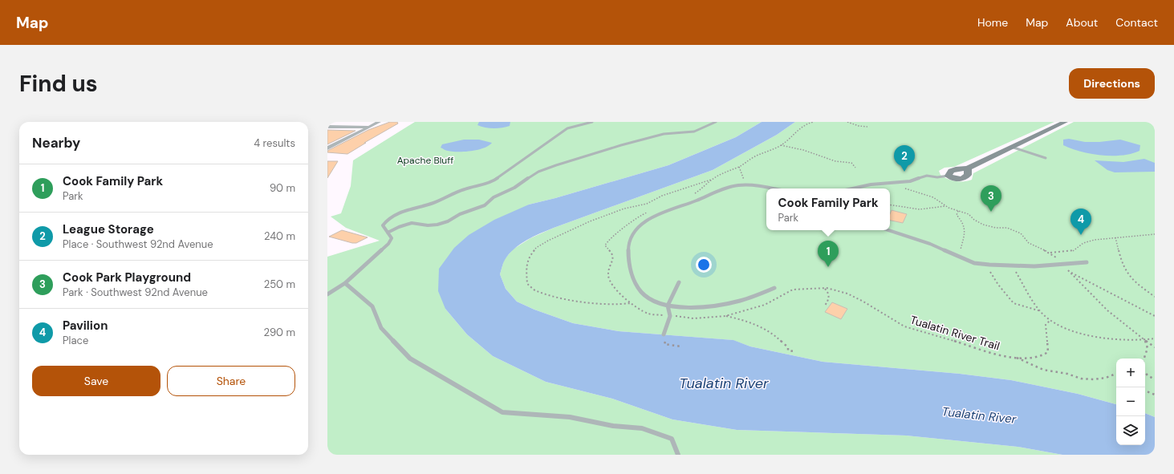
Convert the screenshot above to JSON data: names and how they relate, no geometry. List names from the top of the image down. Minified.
{"streets":{"path":["Tualatin River Trail"]},"water":["Tualatin River"],"parks":["Apache Bluff"],"page":{"header":"Map","nav":["Home","Map","About","Contact"],"buttons":["Directions",["Save","Share"]],"title":"Find us","heading":["Nearby","4 results"],"pins":["2","3","4","1"],"list":[{"mark":"1","name":"Cook Family Park","note":"Park","value":"90 m"},{"mark":"2","name":"League Storage","note":"Place · Southwest 92nd Avenue","value":"240 m"},{"mark":"3","name":"Cook Park Playground","note":"Park · Southwest 92nd Avenue","value":"250 m"},{"mark":"4","name":"Pavilion","note":"Place","value":"290 m"}],"popup":["Cook Family Park","Park"],"map_buttons":["+","−"]}}
